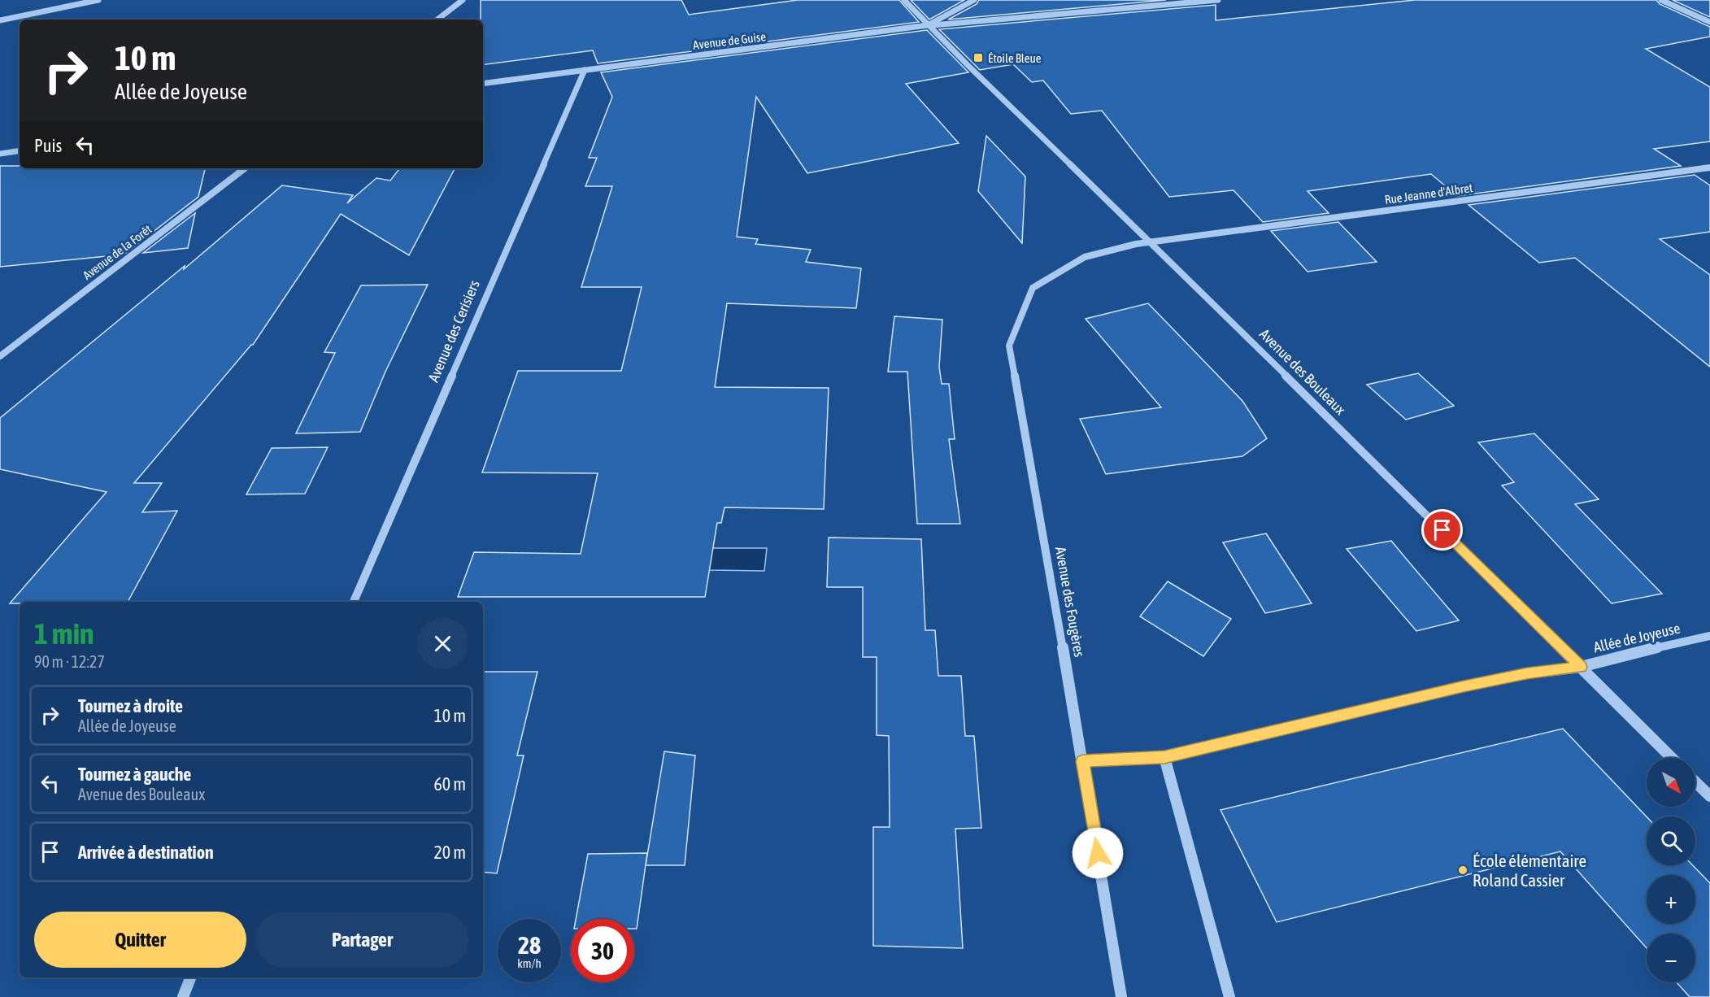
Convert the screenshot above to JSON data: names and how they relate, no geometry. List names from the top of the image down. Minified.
{"streets":{"street":["Avenue de Guise","Rue Jeanne d'Albret","Avenue de la Forêt","Avenue des Cerisiers","Avenue des Bouleaux","Avenue des Fougères","Allée de Joyeuse"]},"crossings":[["Avenue de Guise","Avenue des Cerisiers"],["Avenue de Guise","Avenue des Bouleaux"],["Rue Jeanne d'Albret","Avenue des Bouleaux"],["Rue Jeanne d'Albret","Avenue des Fougères"],["Avenue des Bouleaux","Allée de Joyeuse"],["Avenue des Fougères","Allée de Joyeuse"]],"places":{"transit":["Étoile Bleue"],"other":["École élémentaire Roland Cassier"]},"north":"bottom right","page":{"turn":["10 m","Allée de Joyeuse"],"then":"Puis","heading":["1 min","90 m · 12:27"],"list":[{"name":"Tournez à droite","note":"Allée de Joyeuse","value":"10 m"},{"name":"Tournez à gauche","note":"Avenue des Bouleaux","value":"60 m"},{"name":"Arrivée à destination","value":"20 m"}],"map_buttons":["+","−"],"buttons":["Quitter","Partager"],"speed":"28 km/h","limit":"30"}}
